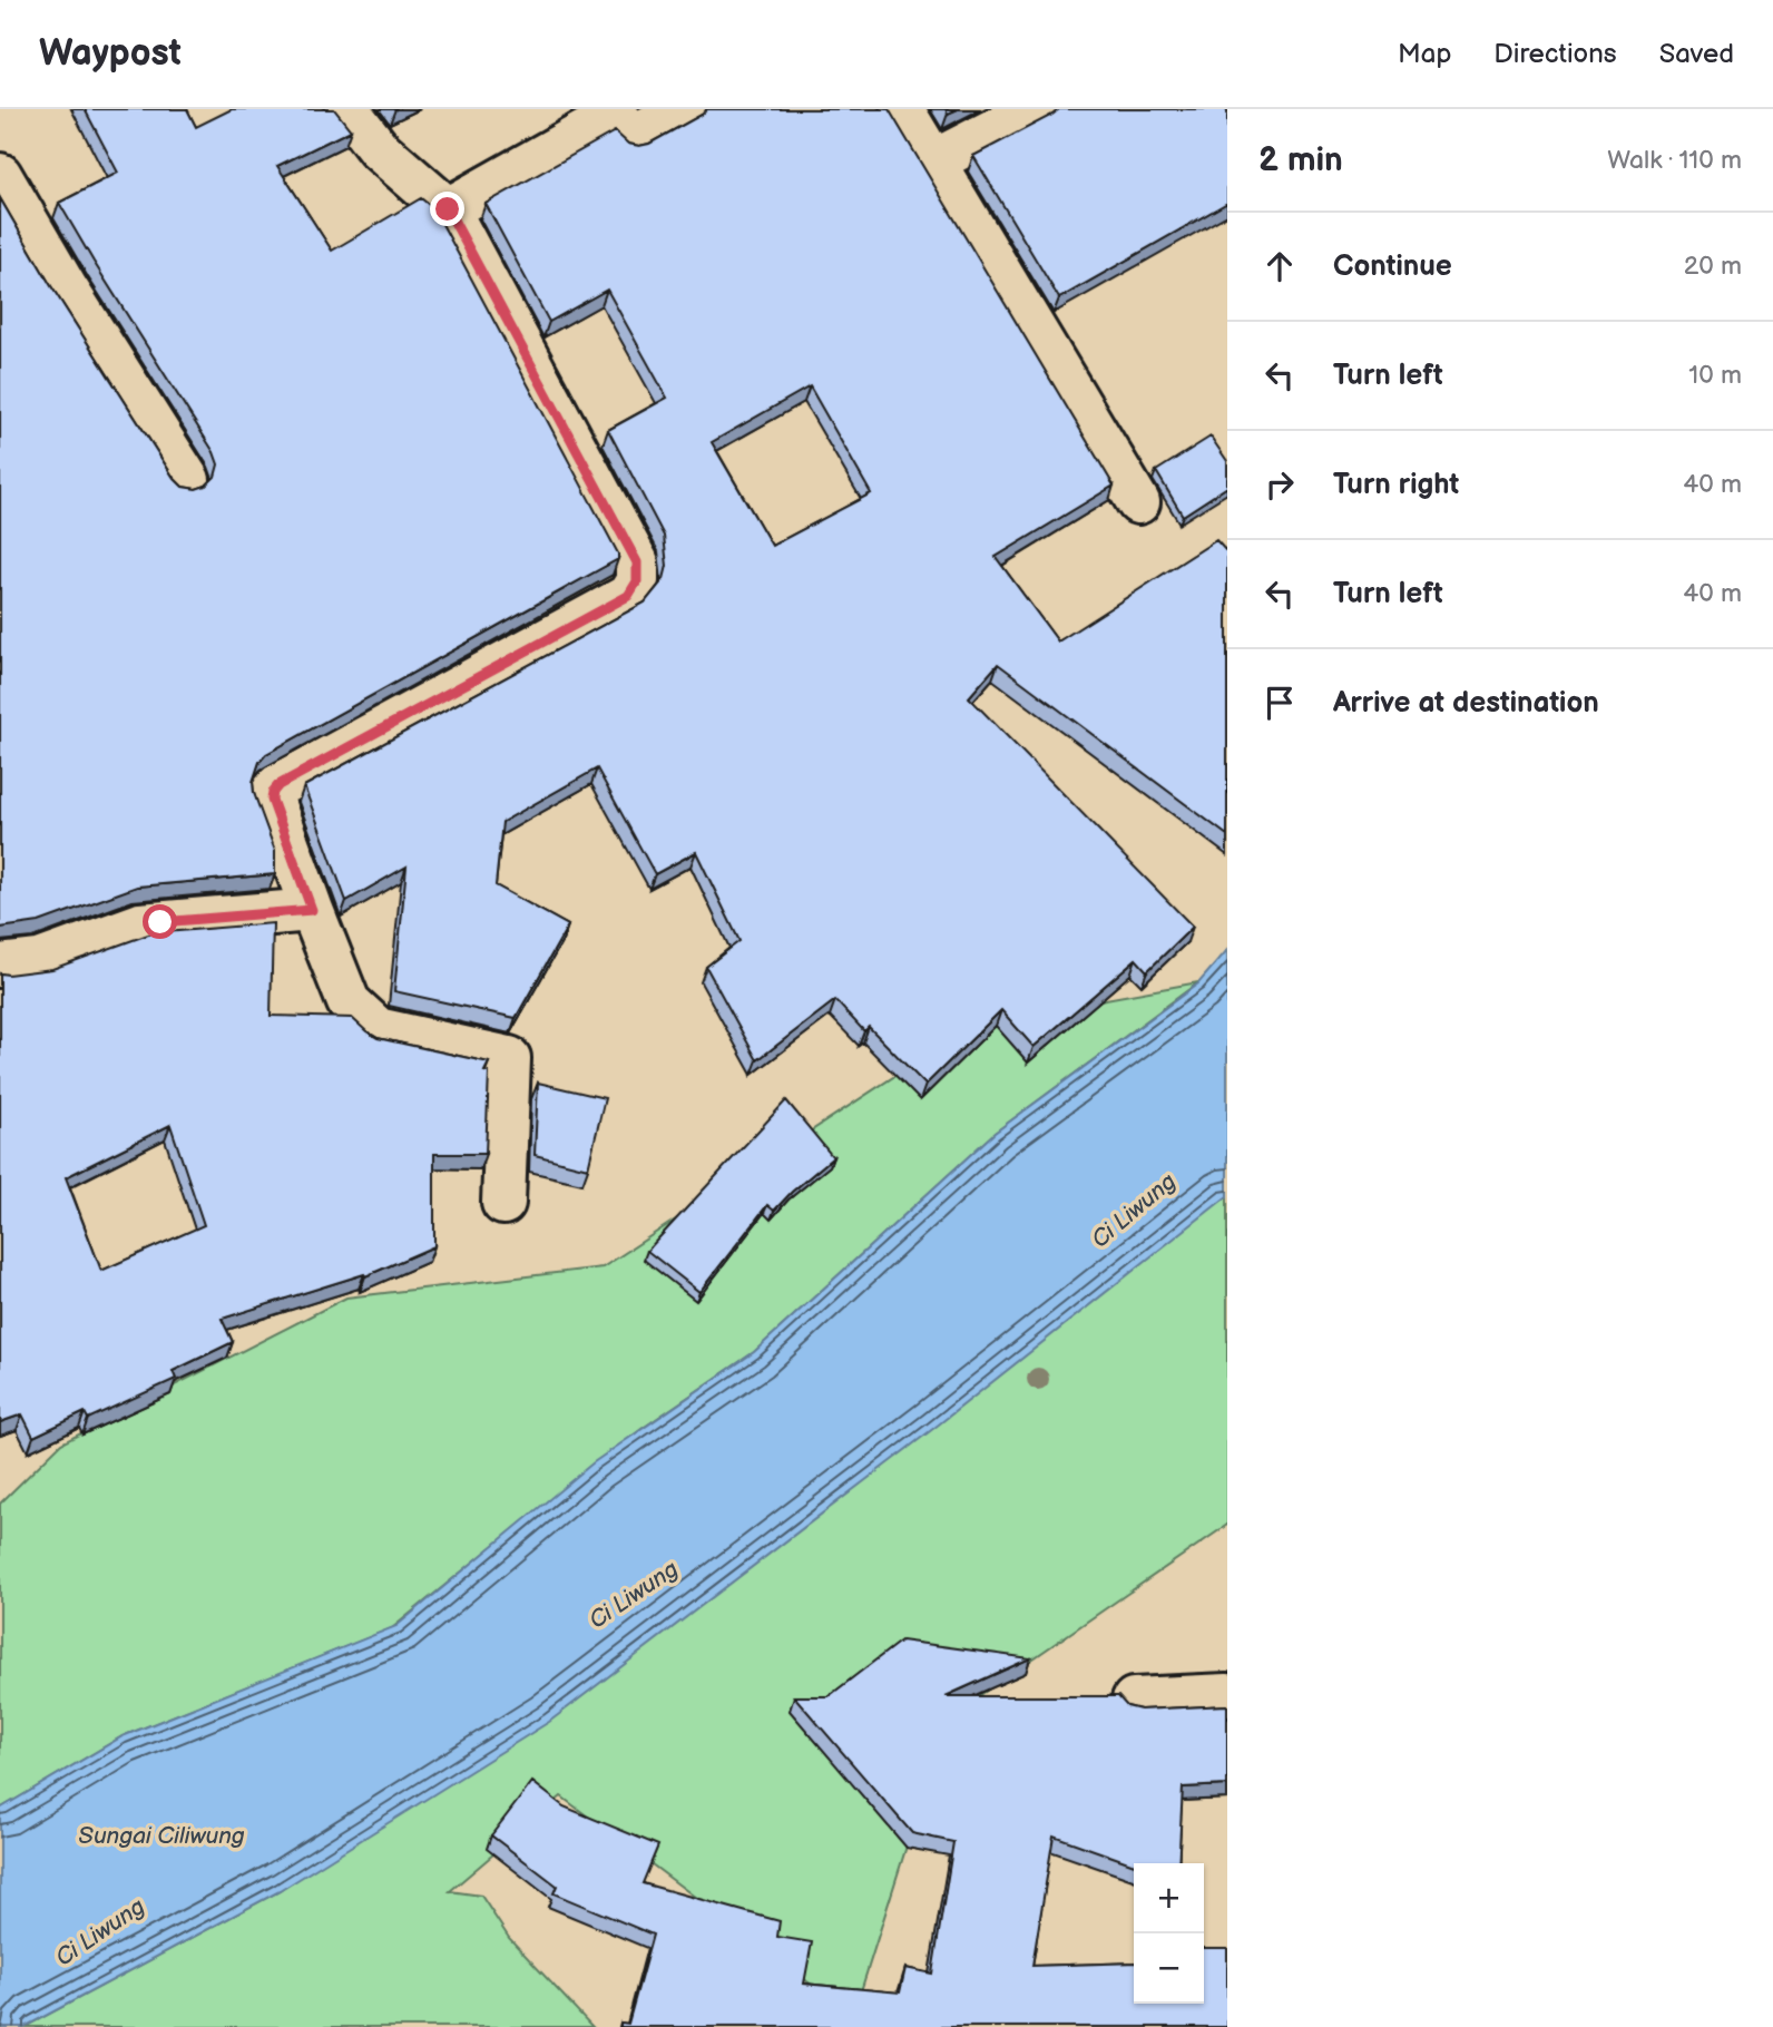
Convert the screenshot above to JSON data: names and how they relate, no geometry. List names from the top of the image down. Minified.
{"water":["Ci Liwung","Sungai Ciliwung"],"page":{"header":"Waypost","nav":["Map","Directions","Saved"],"heading":["2 min","Walk · 110 m"],"list":[["Continue","20 m"],["Turn left","10 m"],["Turn right","40 m"],["Turn left","40 m"],"Arrive at destination"],"map_buttons":["+","−"]}}
